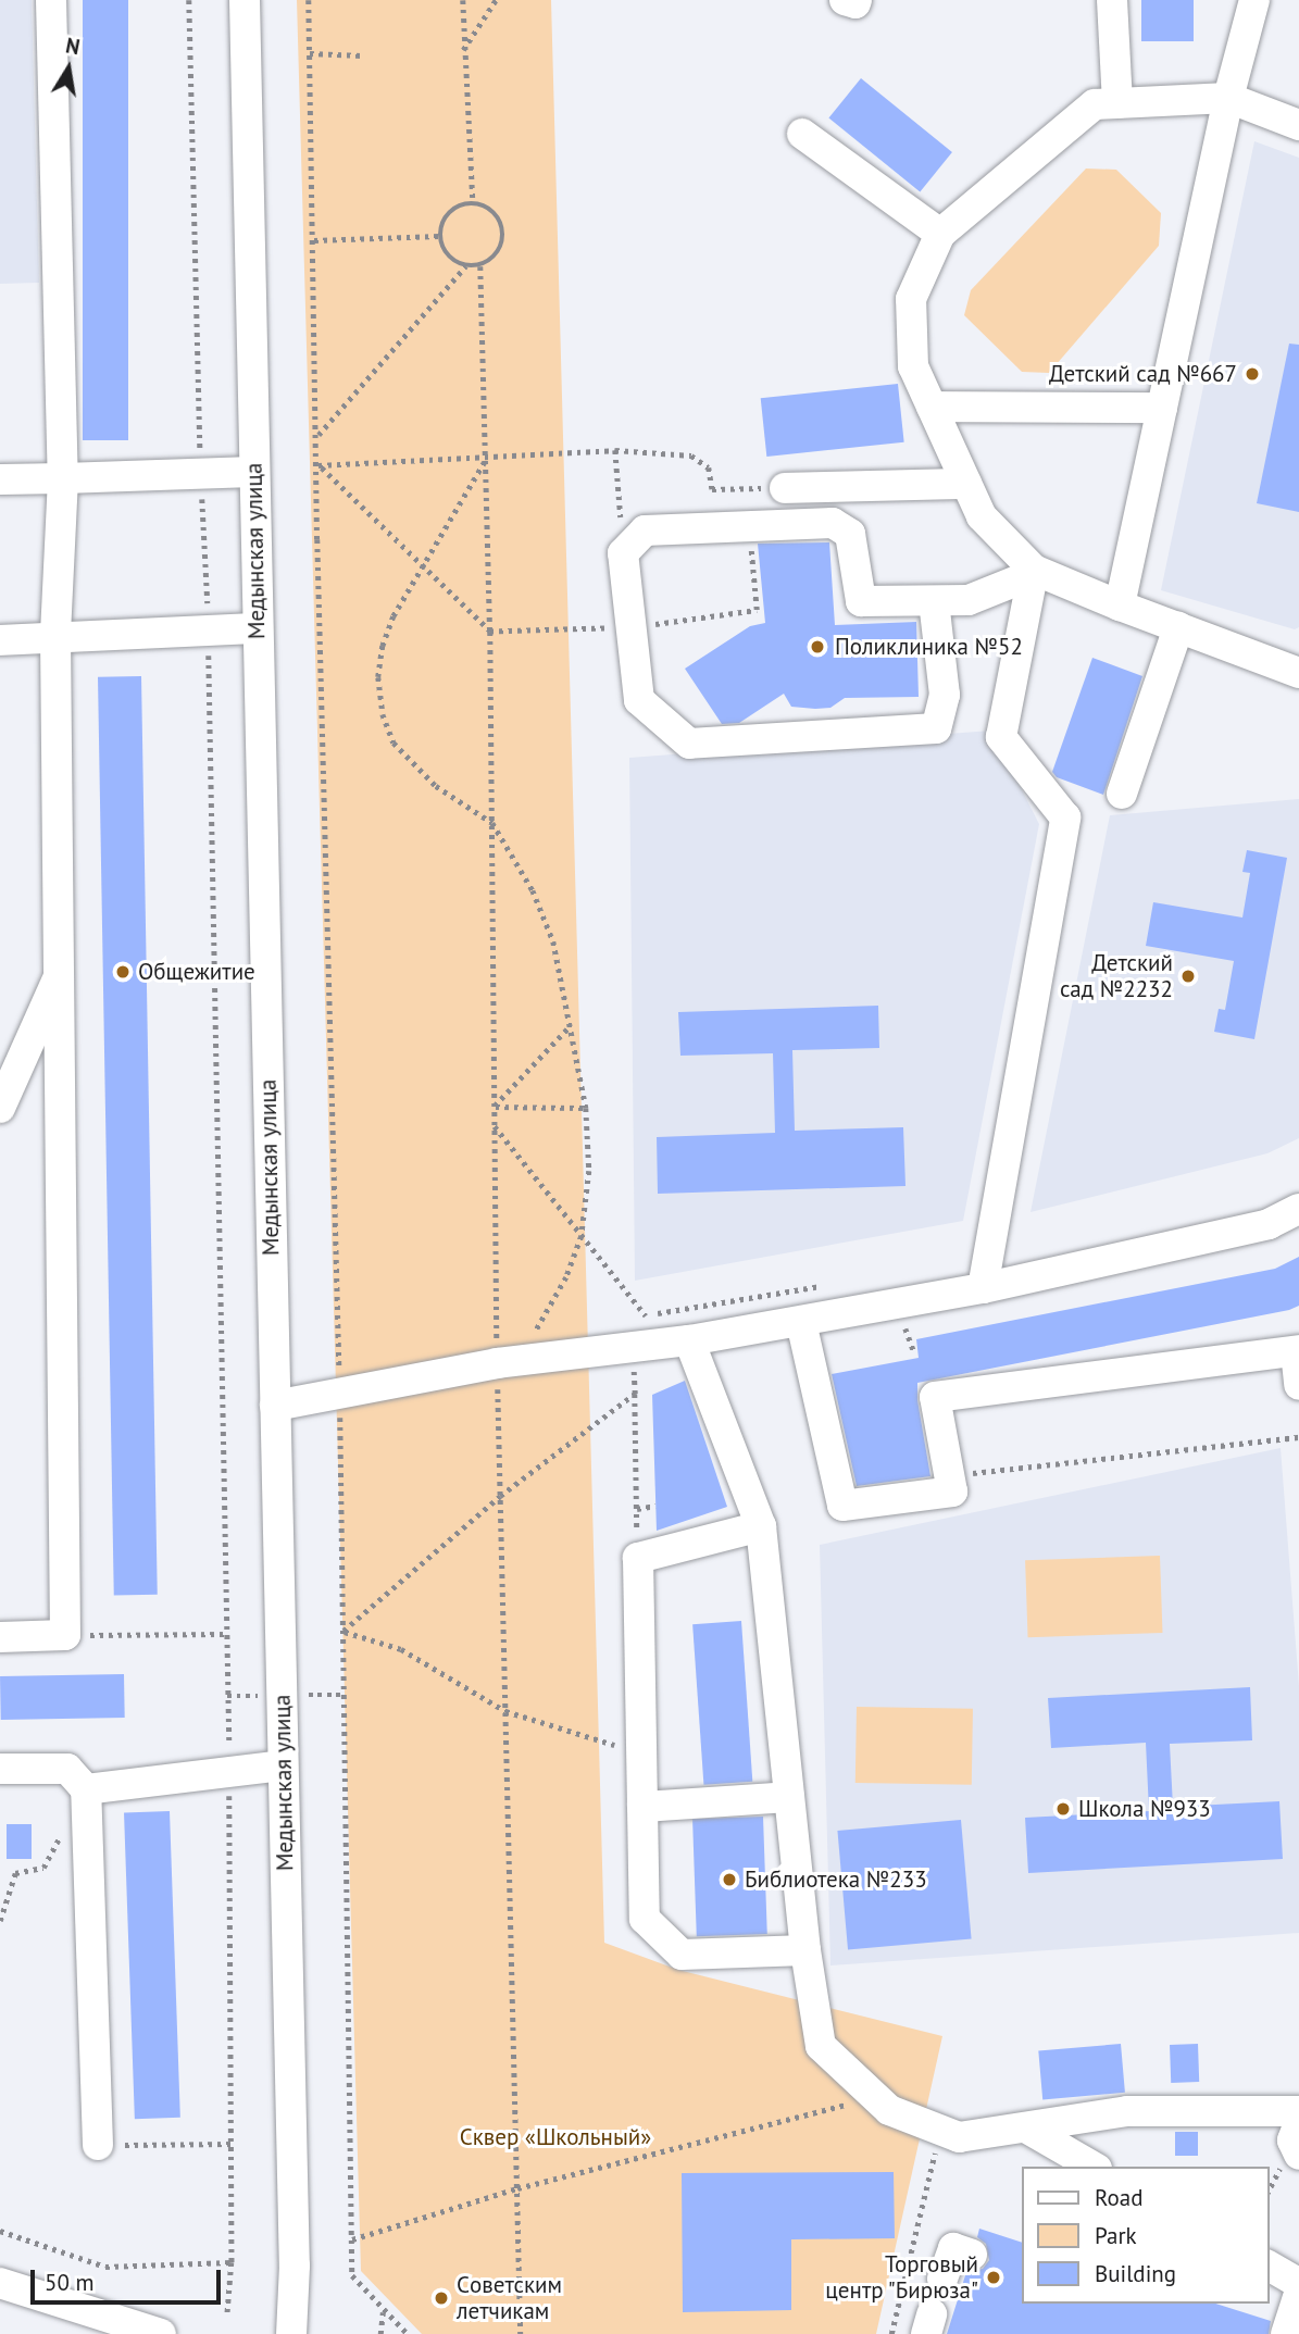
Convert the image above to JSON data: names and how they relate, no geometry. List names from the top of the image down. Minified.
{"streets":{"street":["Медынская улица"]},"parks":["Сквер «Школьный»"],"places":["Детский сад №667","Поликлиника №52","Общежитие","Детский сад №2232","Школа №933","Библиотека №233","Торговый центр \"Бирюза\"","Cоветским летчикам"],"legend":["Road","Park","Building"],"scale_bar":"50 m","north":"top"}
